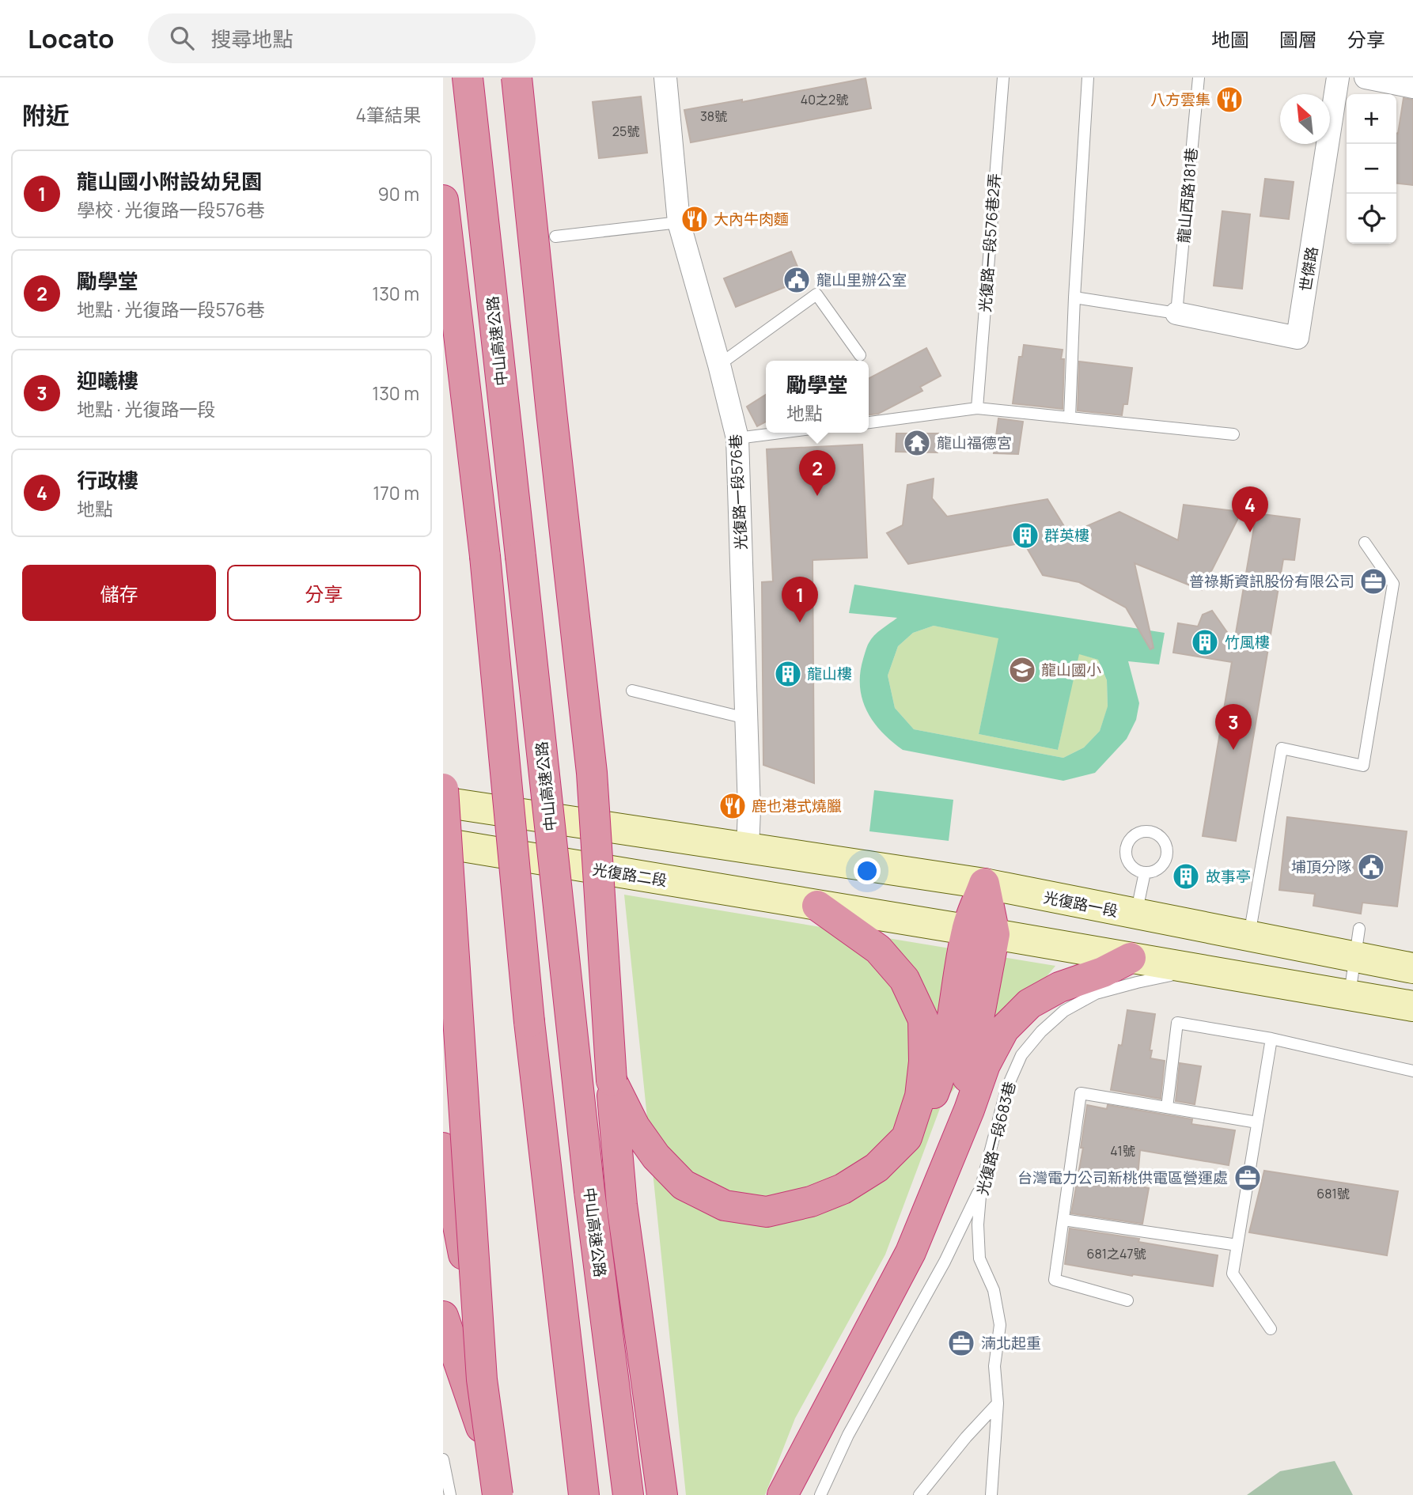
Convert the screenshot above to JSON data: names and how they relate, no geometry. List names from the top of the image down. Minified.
{"streets":{"highway":["中山高速公路"],"main road":["光復路二段","光復路一段"],"street":["世傑路","光復路一段576巷"],"lane":["龍山西路181巷","光復路一段576巷2弄","光復路一段683巷"]},"crossings":[["龍山西路181巷","世傑路"],["光復路一段576巷","光復路一段"]],"places":{"restaurant":["八方雲集","大內牛肉麵","鹿也港式燒臘"],"public building":["龍山里辦公室","埔頂分隊"],"temple":["龍山福德宮"],"building":["群英樓","竹風樓","龍山樓","故事亭"],"office":["普祿斯資訊股份有限公司","台灣電力公司新桃供電區營運處","湳北起重"],"school or university":["龍山國小"]},"house_numbers":["40之2號","38號","25號","41號","681號","681之47號"],"north":"top left","page":{"header":"Locato","search":"搜尋地點","nav":["地圖","圖層","分享"],"heading":["附近","4筆結果"],"map_buttons":["+","−"],"list":[{"mark":"1","name":"龍山國小附設幼兒園","note":"學校 · 光復路一段576巷","value":"90 m"},{"mark":"2","name":"勵學堂","note":"地點 · 光復路一段576巷","value":"130 m"},{"mark":"3","name":"迎曦樓","note":"地點 · 光復路一段","value":"130 m"},{"mark":"4","name":"行政樓","note":"地點","value":"170 m"}],"popup":["勵學堂","地點"],"pins":["2","4","1","3"],"buttons":["儲存","分享"]}}
